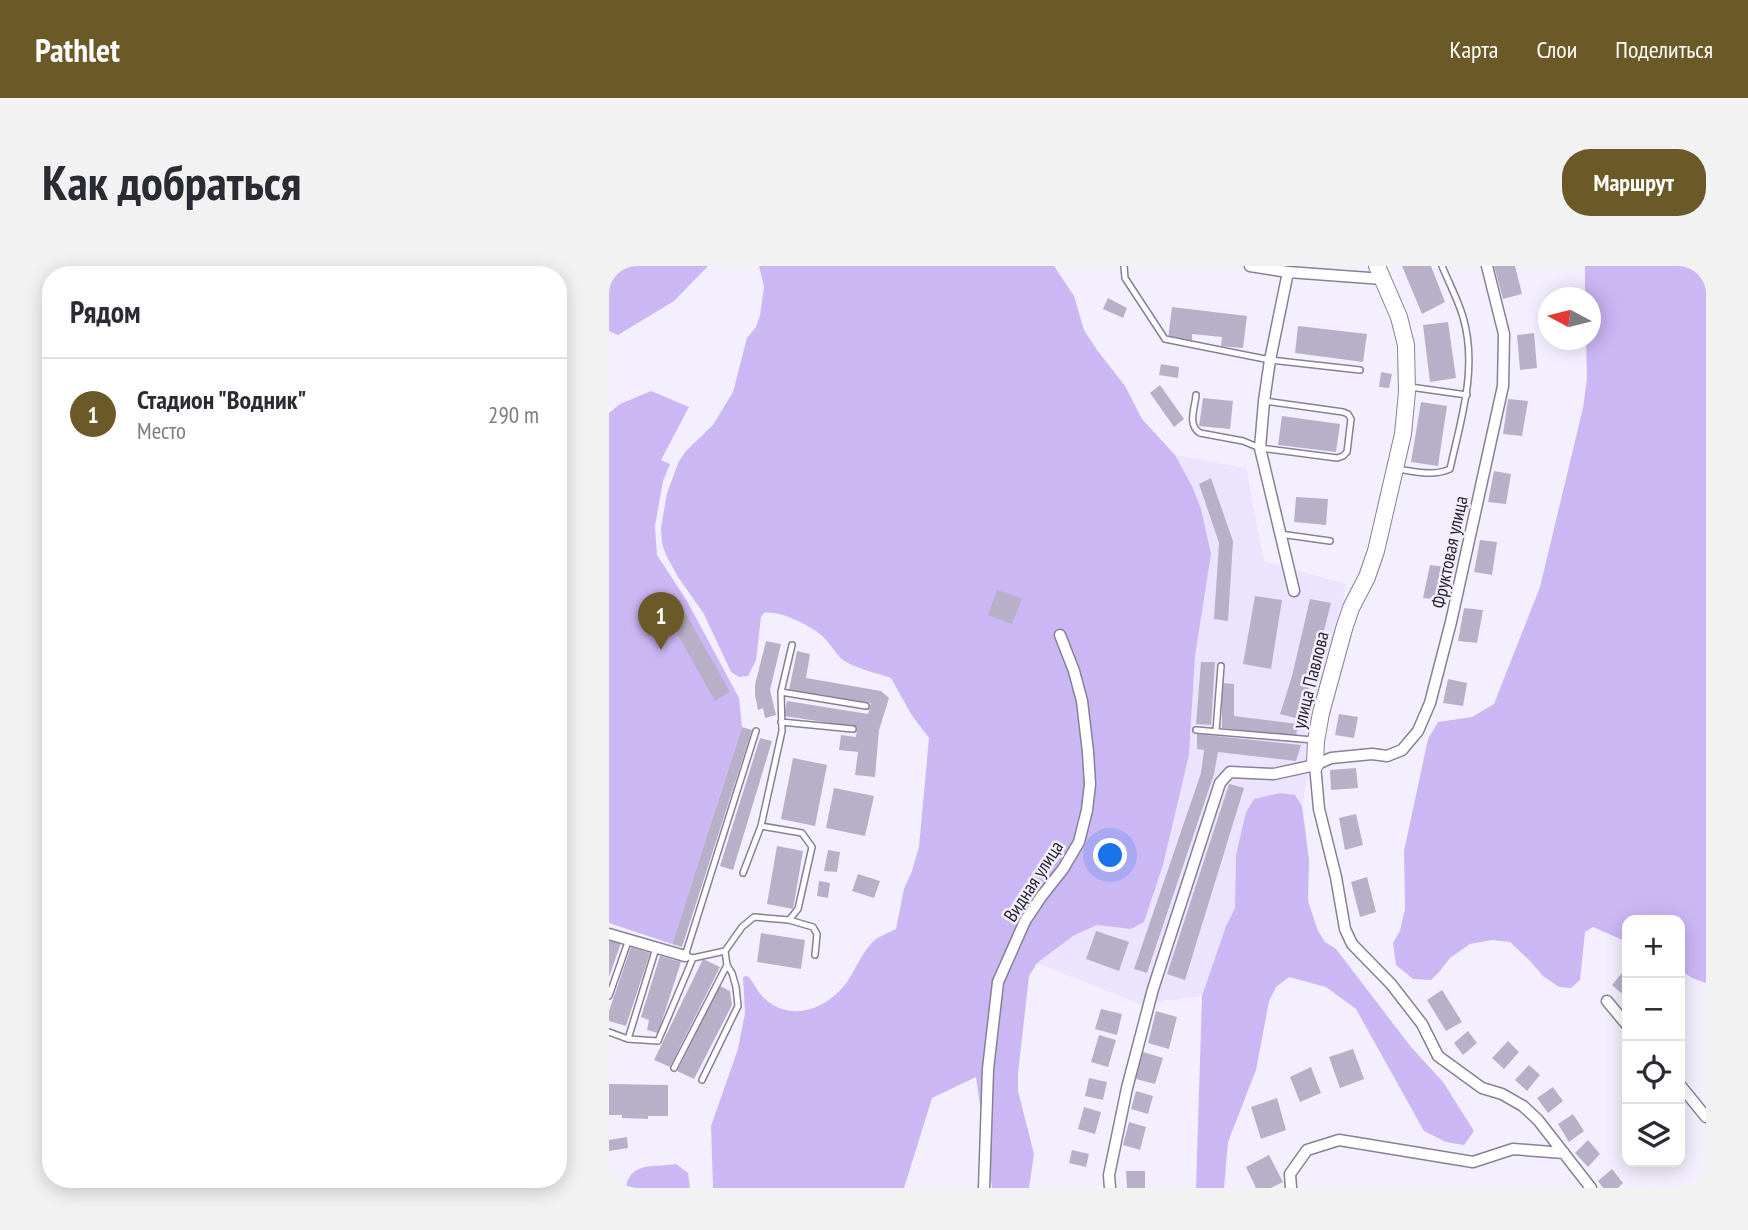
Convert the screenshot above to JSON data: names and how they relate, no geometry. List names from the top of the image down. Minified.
{"streets":{"street":["Фруктовая улица","улица Павлова","Видная улица"]},"crossings":[["Фруктовая улица","улица Павлова"]],"north":"left","page":{"header":"Pathlet","nav":["Карта","Слои","Поделиться"],"buttons":"Маршрут","title":"Как добраться","heading":"Рядом","list":[{"mark":"1","name":"Стадион \"Водник\"","note":"Место","value":"290 m"}],"pins":"1","map_buttons":["+","−"]}}
